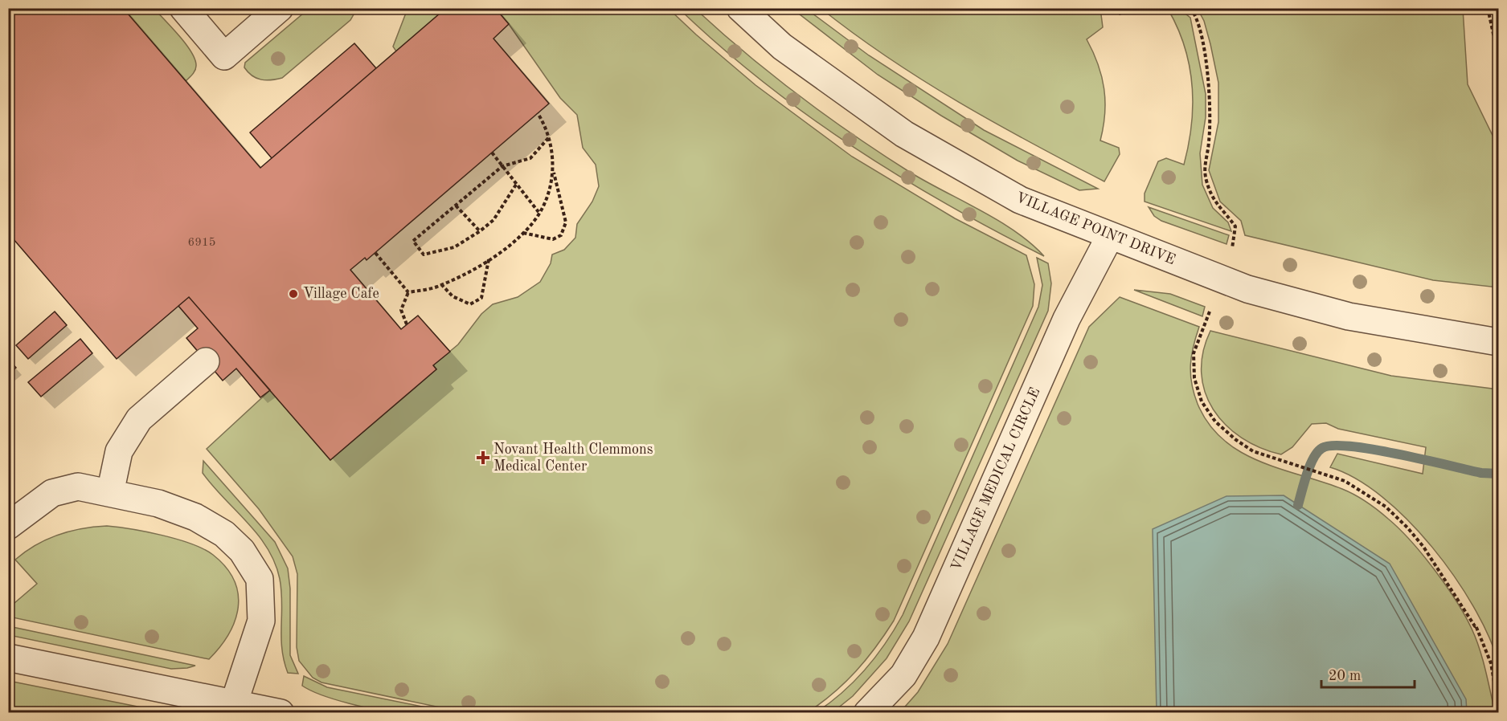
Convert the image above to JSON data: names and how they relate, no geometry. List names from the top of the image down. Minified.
{"streets":{"street":["VILLAGE POINT DRIVE","VILLAGE MEDICAL CIRCLE"]},"crossings":[["VILLAGE POINT DRIVE","VILLAGE MEDICAL CIRCLE"]],"places":{"other":["Village Cafe"],"health":["Novant Health Clemmons Medical Center"]},"house_numbers":["6915"],"scale_bar":"20 m"}
